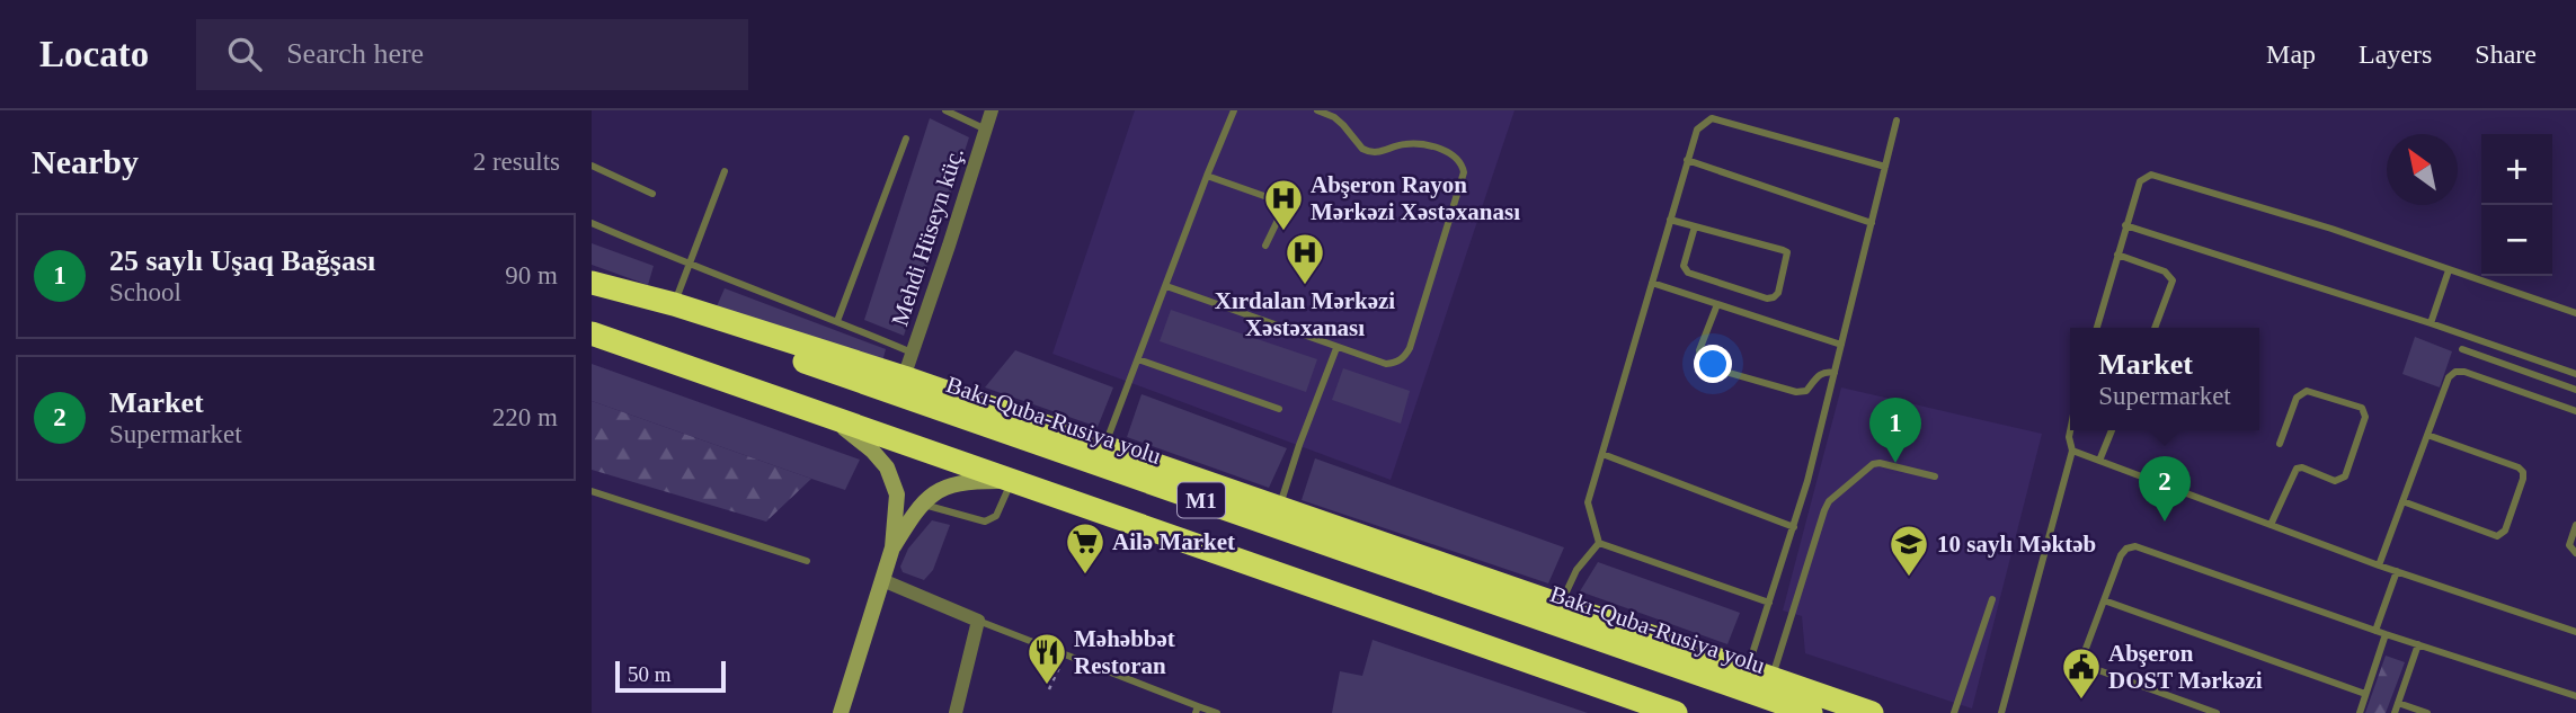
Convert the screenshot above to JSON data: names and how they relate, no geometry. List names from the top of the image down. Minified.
{"streets":{"highway":["Bakı-Quba-Rusiya yolu","M1"],"street":["Mehdi Hüseyn küç."]},"places":{"hospital":["Abşeron Rayon Mərkəzi Xəstəxanası","Xırdalan Mərkəzi Xəstəxanası"],"supermarket":["Ailə Market"],"school or university":["10 saylı Məktəb"],"restaurant":["Məhəbbət Restoran"],"public building":["Abşeron DOST Mərkəzi"]},"scale_bar":"50 m","north":"top left","page":{"header":"Locato","search":"Search here","nav":["Map","Layers","Share"],"heading":["Nearby","2 results"],"map_buttons":["+","−"],"list":[{"mark":"1","name":"25 saylı Uşaq Bağşası","note":"School","value":"90 m"},{"mark":"2","name":"Market","note":"Supermarket","value":"220 m"}],"popup":["Market","Supermarket"],"pins":["1","2"],"scale":"50 m"}}
